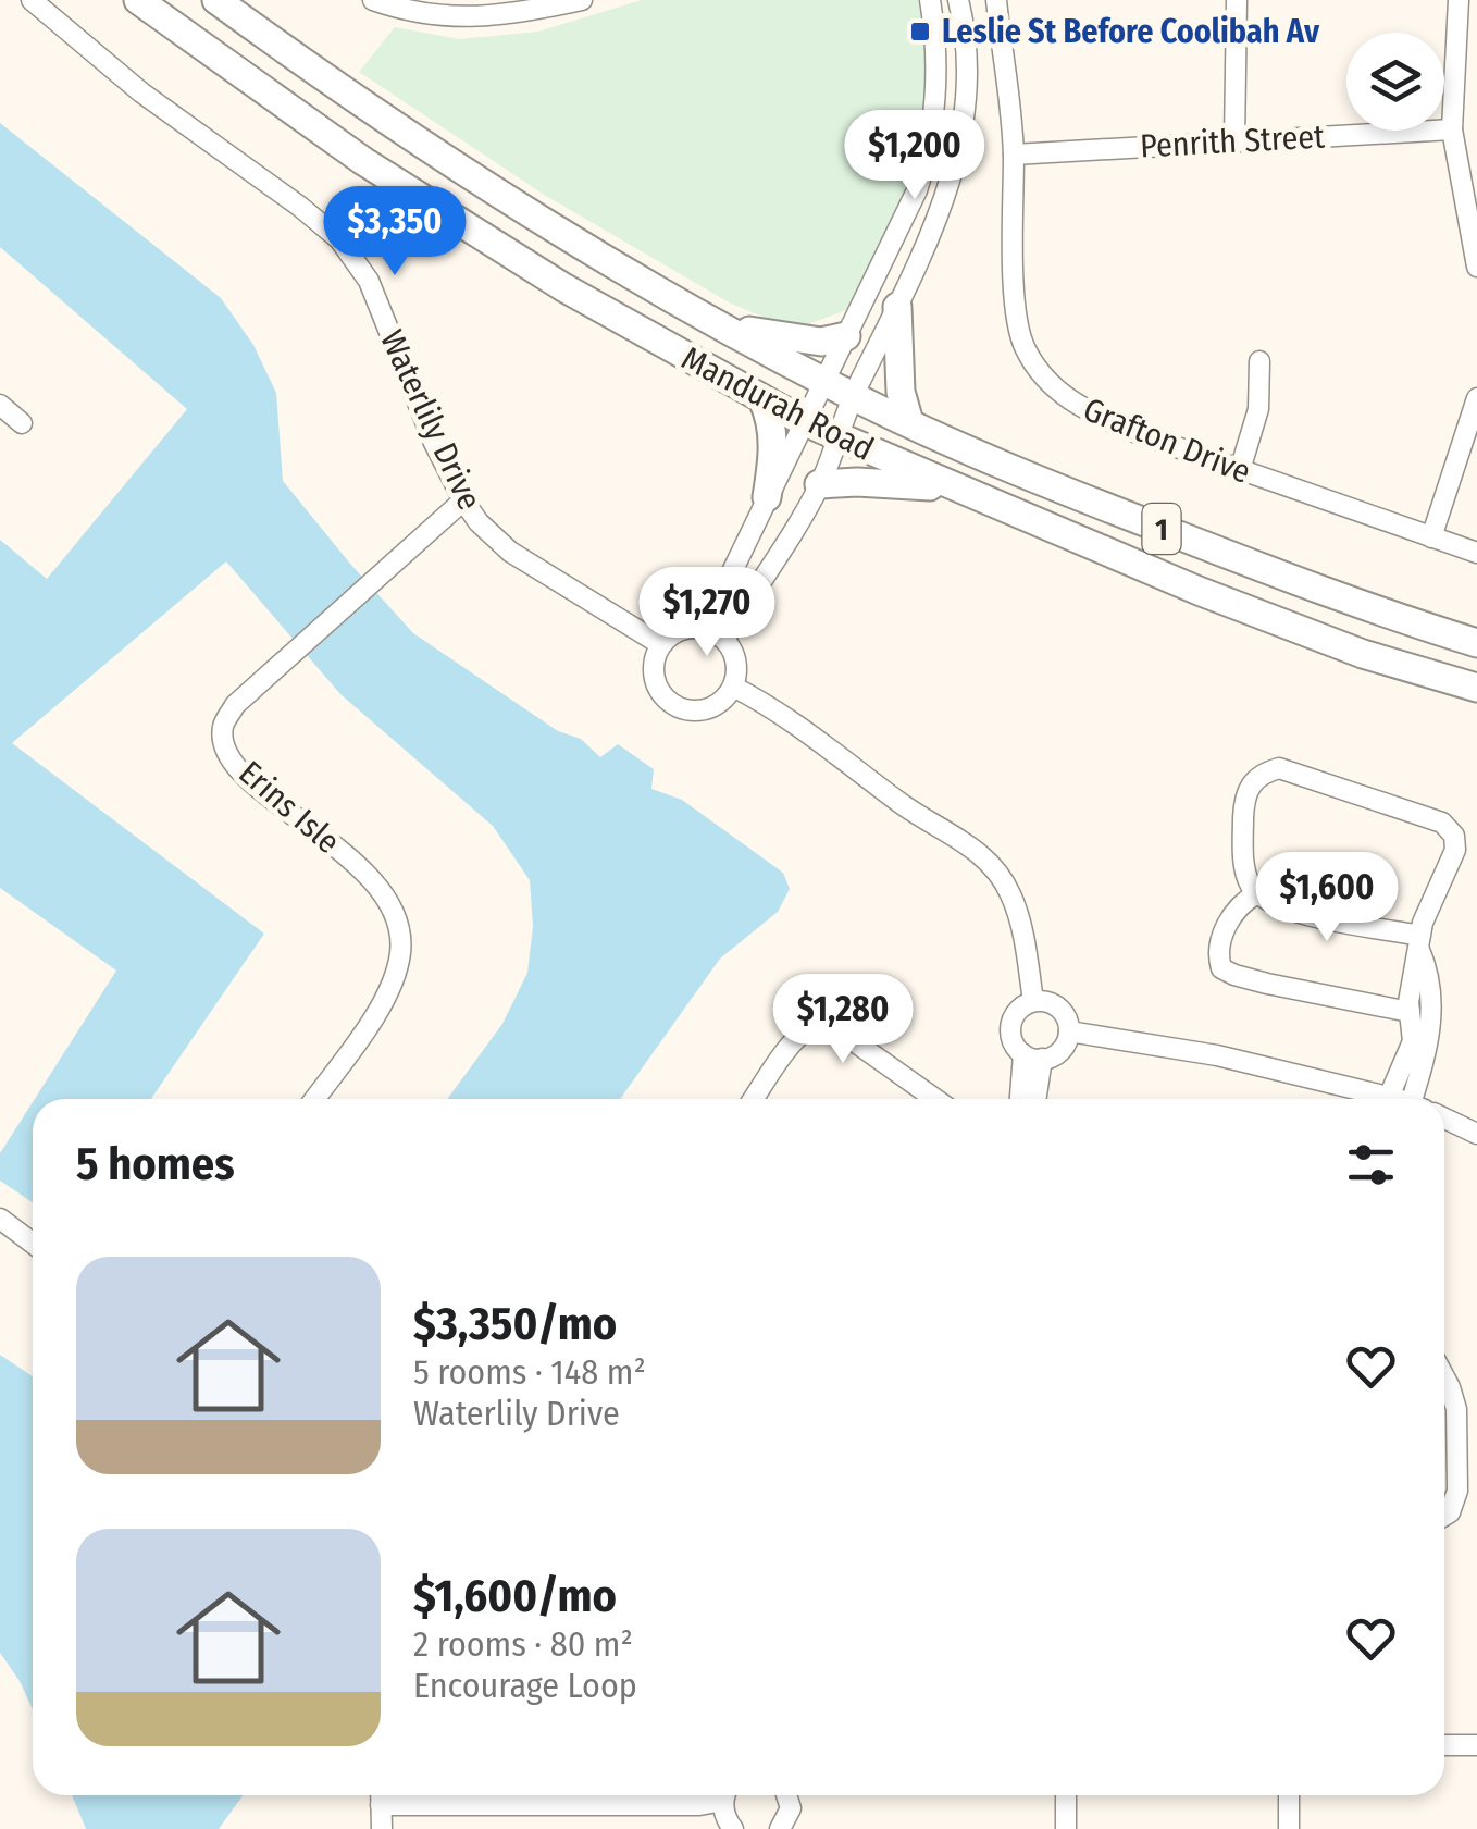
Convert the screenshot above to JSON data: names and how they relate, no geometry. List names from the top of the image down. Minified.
{"streets":{"highway":["Mandurah Road","1"],"street":["Penrith Street","Waterlily Drive","Grafton Drive","Erins Isle"]},"crossings":[["Penrith Street","Grafton Drive"],["Waterlily Drive","Erins Isle"]],"places":{"transit":["Leslie St Before Coolibah Av"]},"page":{"price":["$1,200","$3,350","$1,270","$1,600","$1,280"],"heading":"5 homes","list":[{"name":"$3,350/mo","note":"5 rooms · 148 m² · Waterlily Drive"},{"name":"$1,600/mo","note":"2 rooms · 80 m² · Encourage Loop"}]}}
